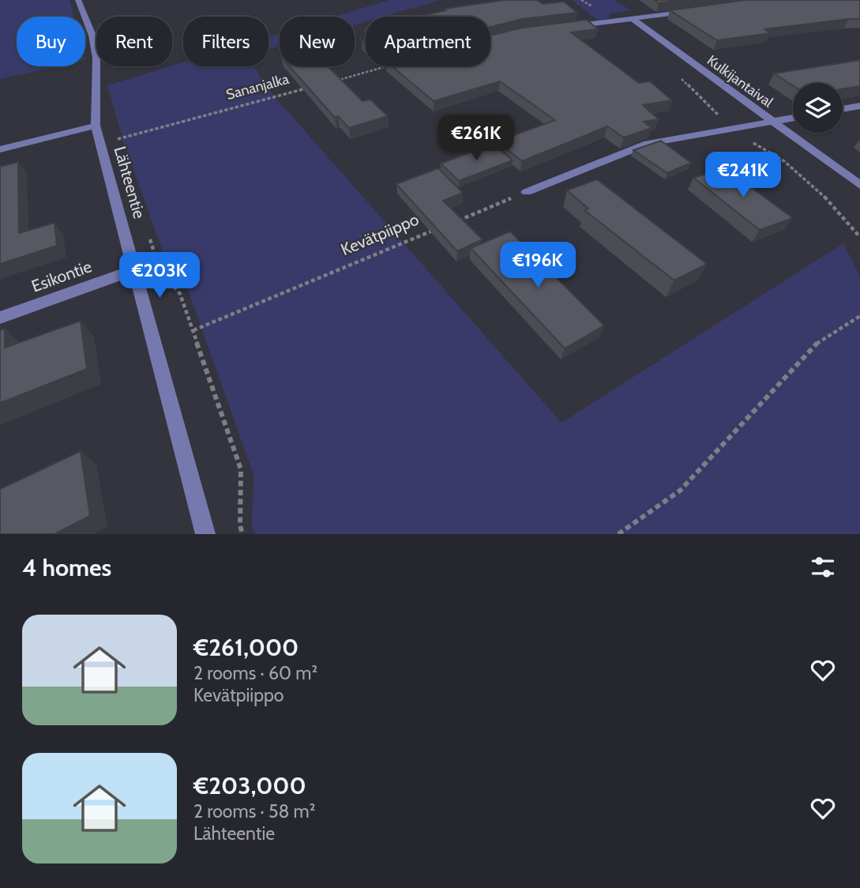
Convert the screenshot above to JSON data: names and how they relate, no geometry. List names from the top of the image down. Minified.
{"streets":{"street":["Kulkijantaival","Lähteentie","Esikontie"],"path":["Sananjalka","Kevätpiippo"]},"crossings":[["Lähteentie","Esikontie"]],"page":{"chip":["Buy","Rent","Filters","New","Apartment"],"price":["€261K","€241K","€196K","€203K"],"heading":"4 homes","list":[{"name":"€261,000","note":"2 rooms · 60 m² · Kevätpiippo"},{"name":"€203,000","note":"2 rooms · 58 m² · Lähteentie"}]}}
